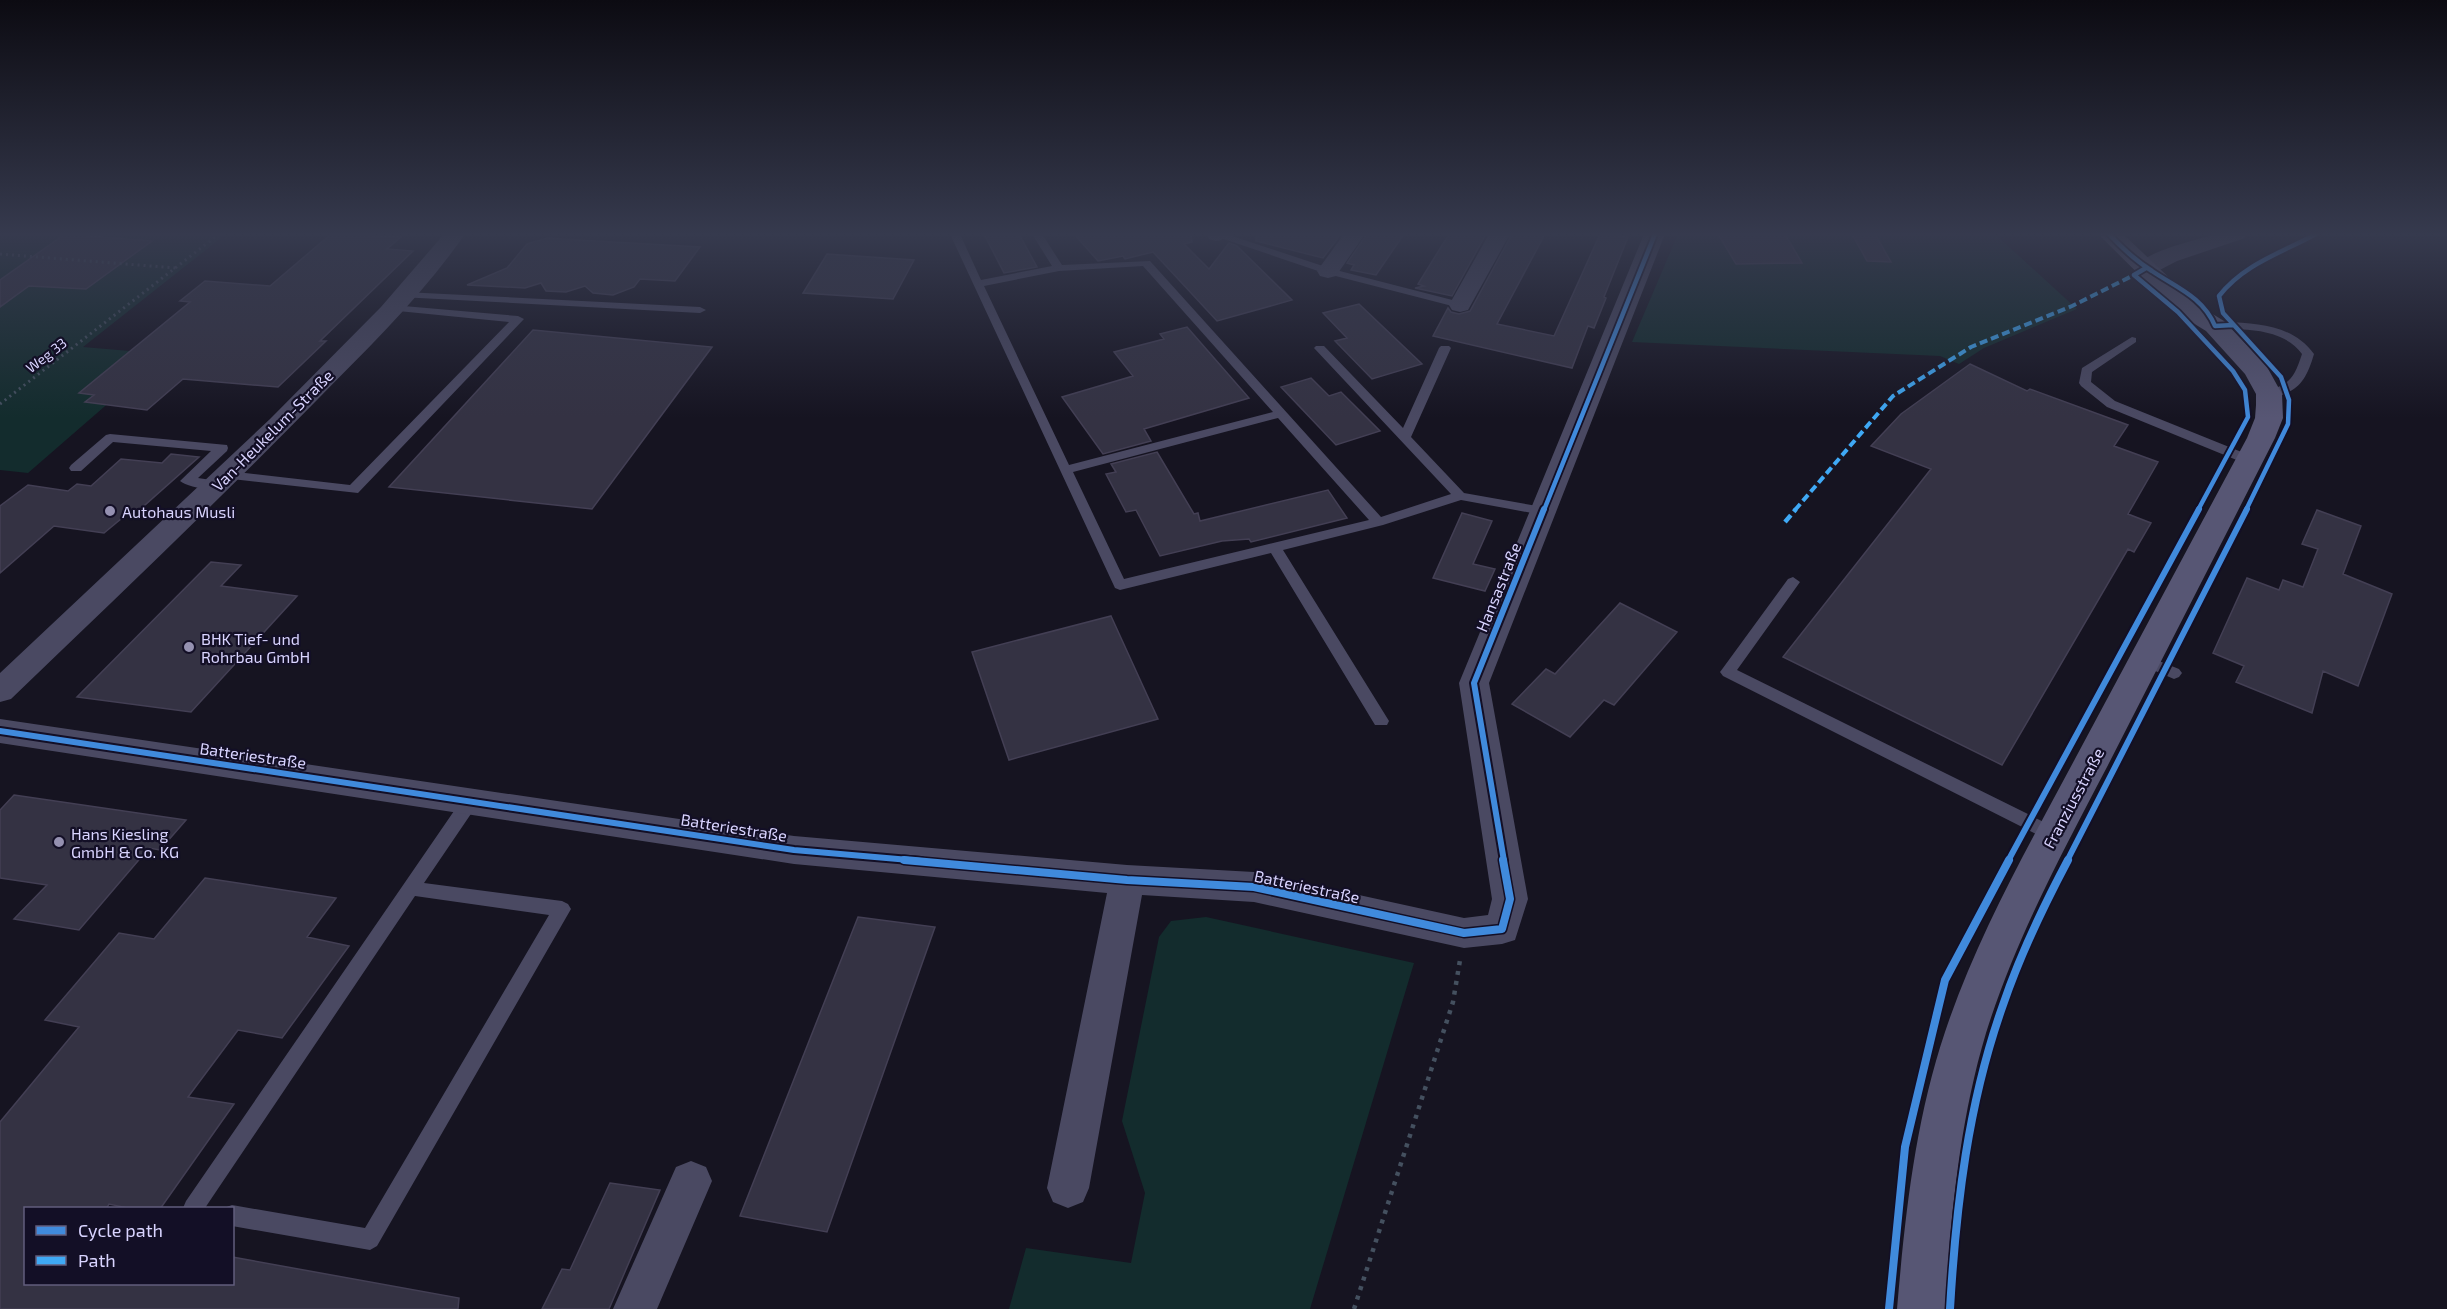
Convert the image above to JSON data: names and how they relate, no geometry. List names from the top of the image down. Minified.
{"streets":{"main road":["Franziusstraße"],"street":["Van-Heukelum-Straße","Hansastraße","Batteriestraße"],"path":["Weg 33"]},"crossings":[["Hansastraße","Batteriestraße"]],"places":["Autohaus Musli","BHK Tief- und Rohrbau GmbH","Hans Kiesling GmbH & Co. KG"],"legend":["Cycle path","Path"]}
